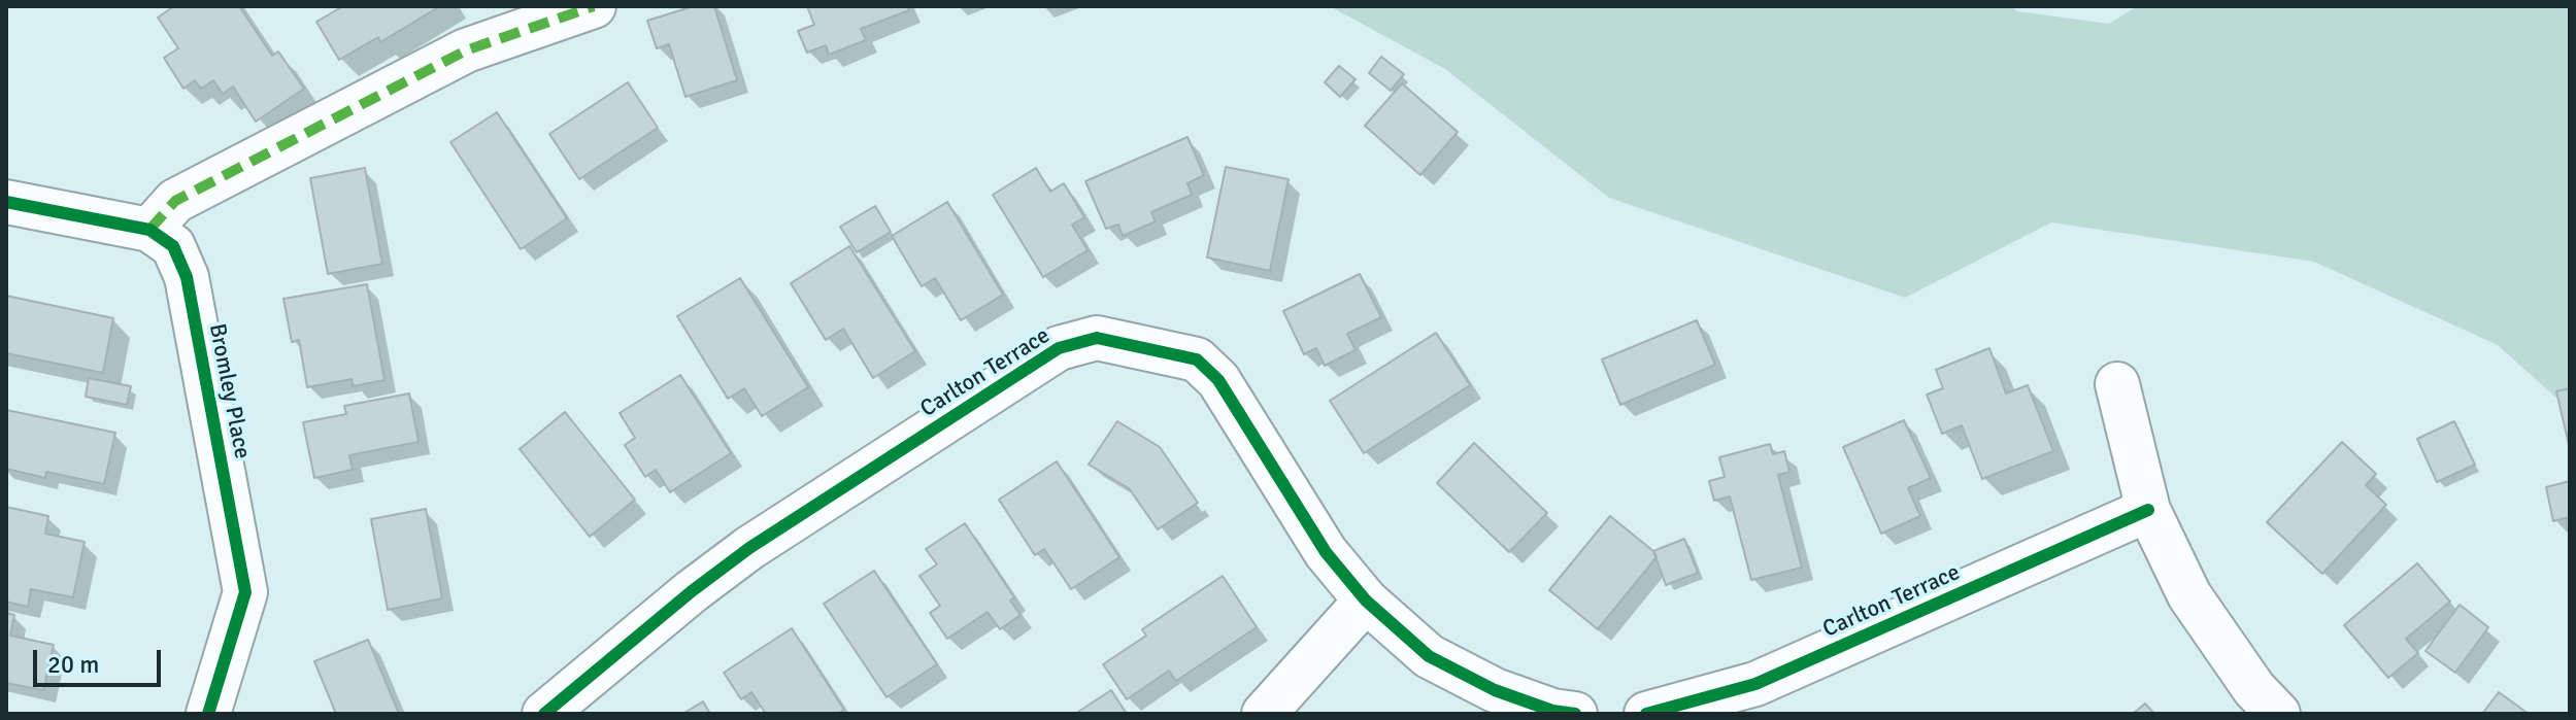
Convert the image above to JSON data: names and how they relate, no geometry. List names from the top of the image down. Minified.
{"streets":{"street":["Carlton Terrace","Bromley Place"]},"scale_bar":"20 m"}
